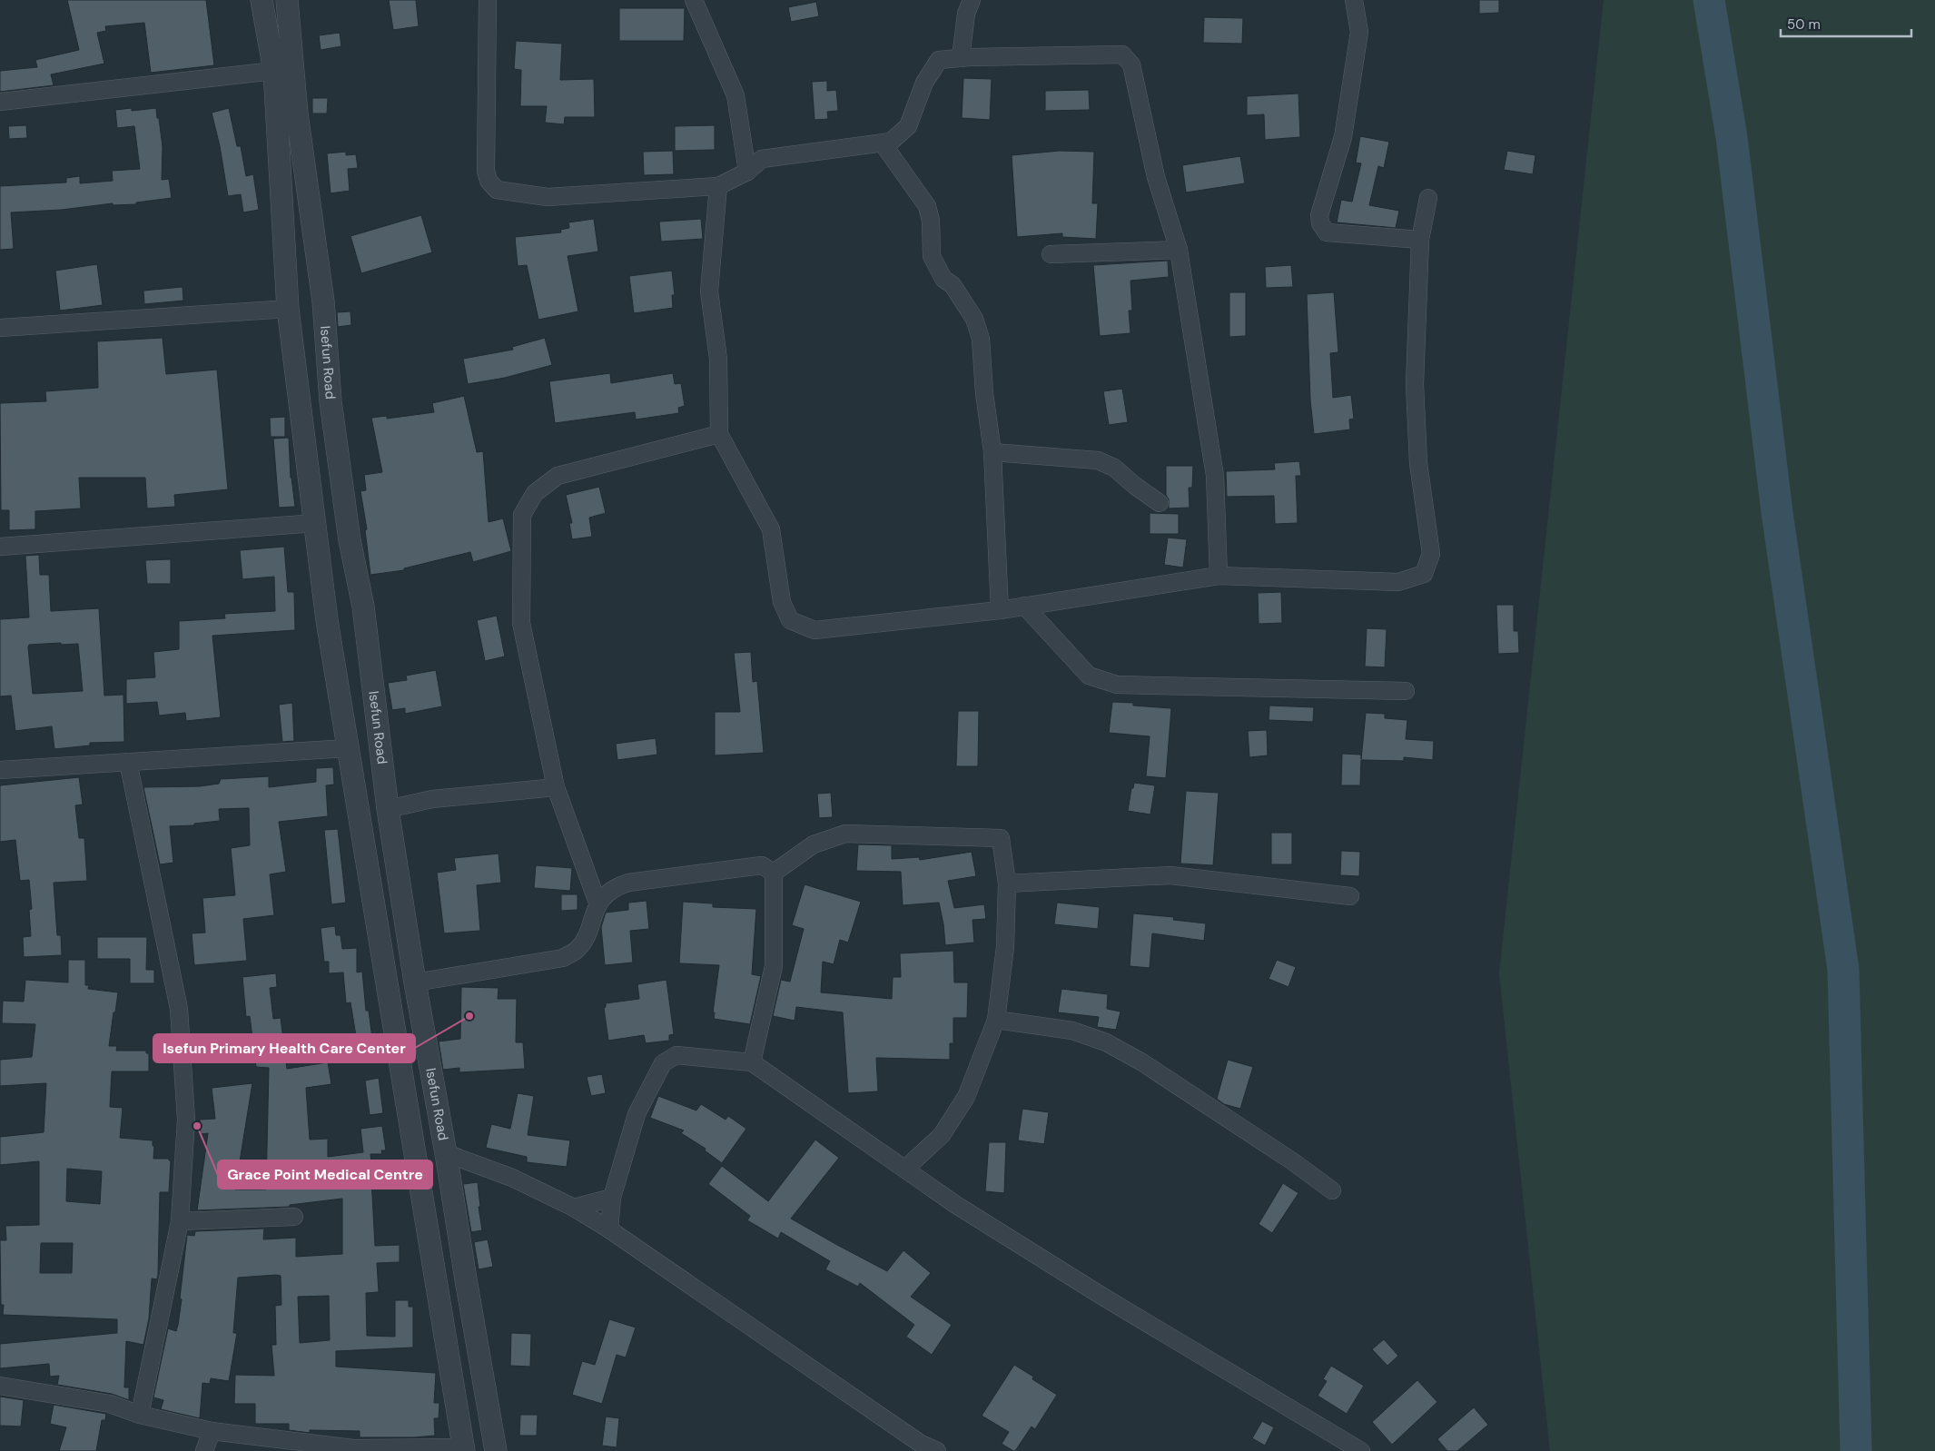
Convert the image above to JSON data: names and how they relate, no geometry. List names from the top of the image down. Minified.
{"streets":{"street":["Isefun Road"]},"places":["Isefun Primary Health Care Center","Grace Point Medical Centre"],"scale_bar":"50 m"}
